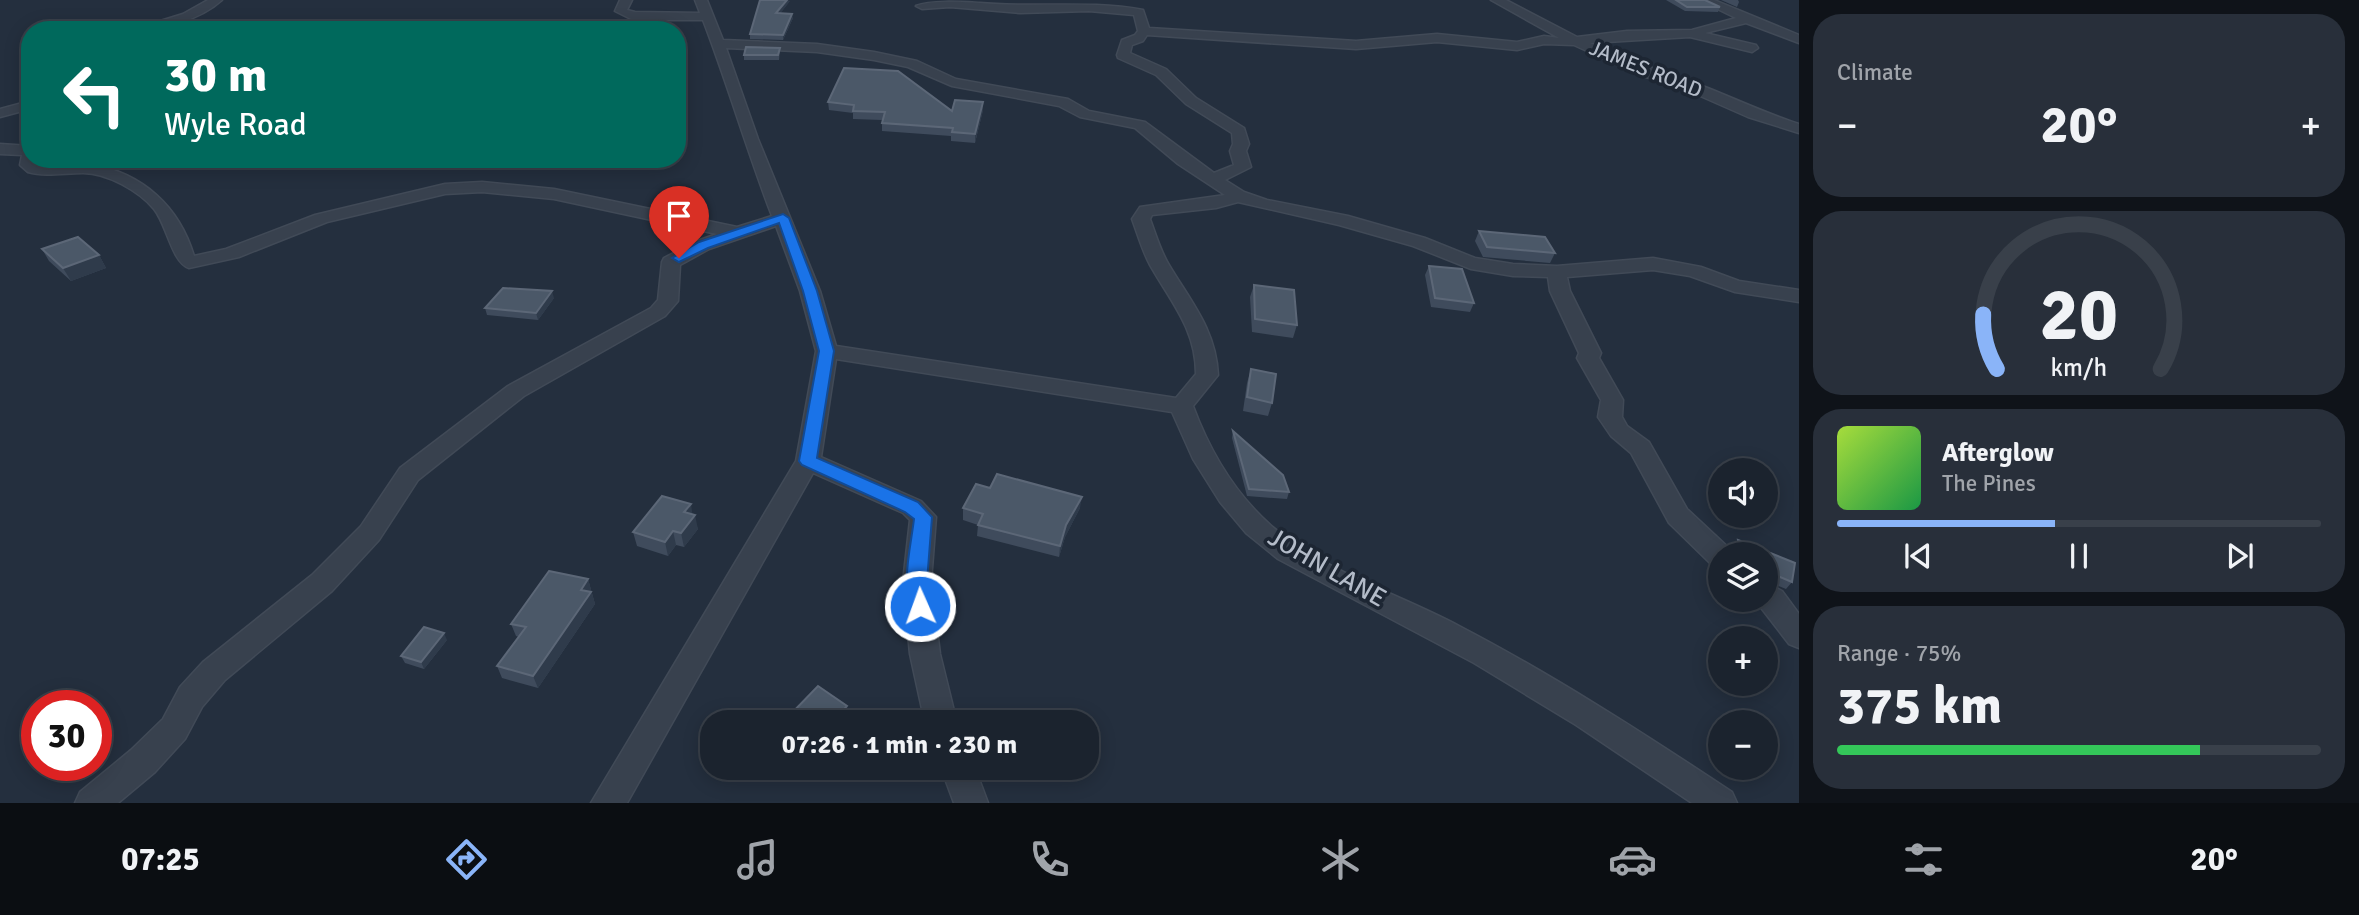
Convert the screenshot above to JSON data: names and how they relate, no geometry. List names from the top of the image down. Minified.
{"streets":{"street":["JAMES ROAD","JOHN LANE"]},"page":{"tile":["Climate",["Range · 75%","375 km"]],"turn":["30 m","Wyle Road"],"heat":["−","20°","+"],"song":["Afterglow","The Pines"],"map_buttons":["+","−"],"limit":"30","trip":"07:26 · 1 min · 230 m","tabs":["07:25","20°"],"gauge":["20","km/h"]}}
